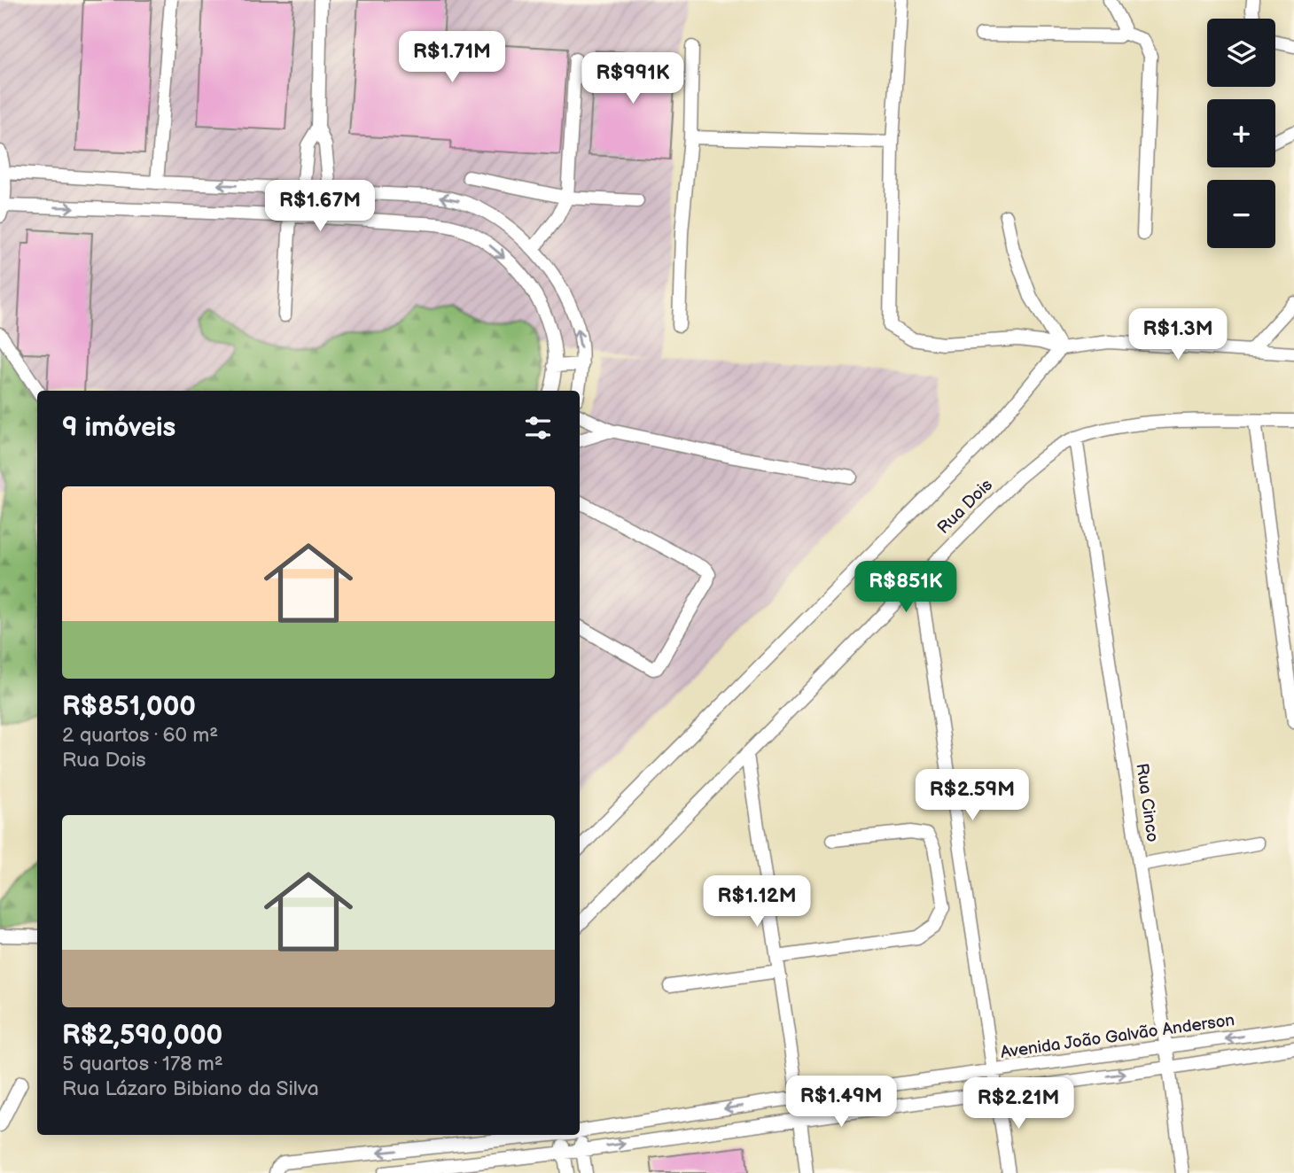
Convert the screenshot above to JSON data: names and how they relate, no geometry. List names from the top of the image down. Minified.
{"streets":{"street":["Rua Dois","Rua Cinco","Avenida João Galvão Anderson"]},"crossings":[["Rua Dois","Rua Cinco"],["Rua Cinco","Avenida João Galvão Anderson"]],"page":{"map_buttons":["+","−"],"price":["R$1.71M","R$991K","R$1.67M","R$1.3M","R$851K","R$2.59M","R$1.12M","R$1.49M","R$2.21M"],"heading":"9 imóveis","list":[{"name":"R$851,000","note":"2 quartos · 60 m² · Rua Dois"},{"name":"R$2,590,000","note":"5 quartos · 178 m² · Rua Lázaro Bibiano da Silva"}]}}
